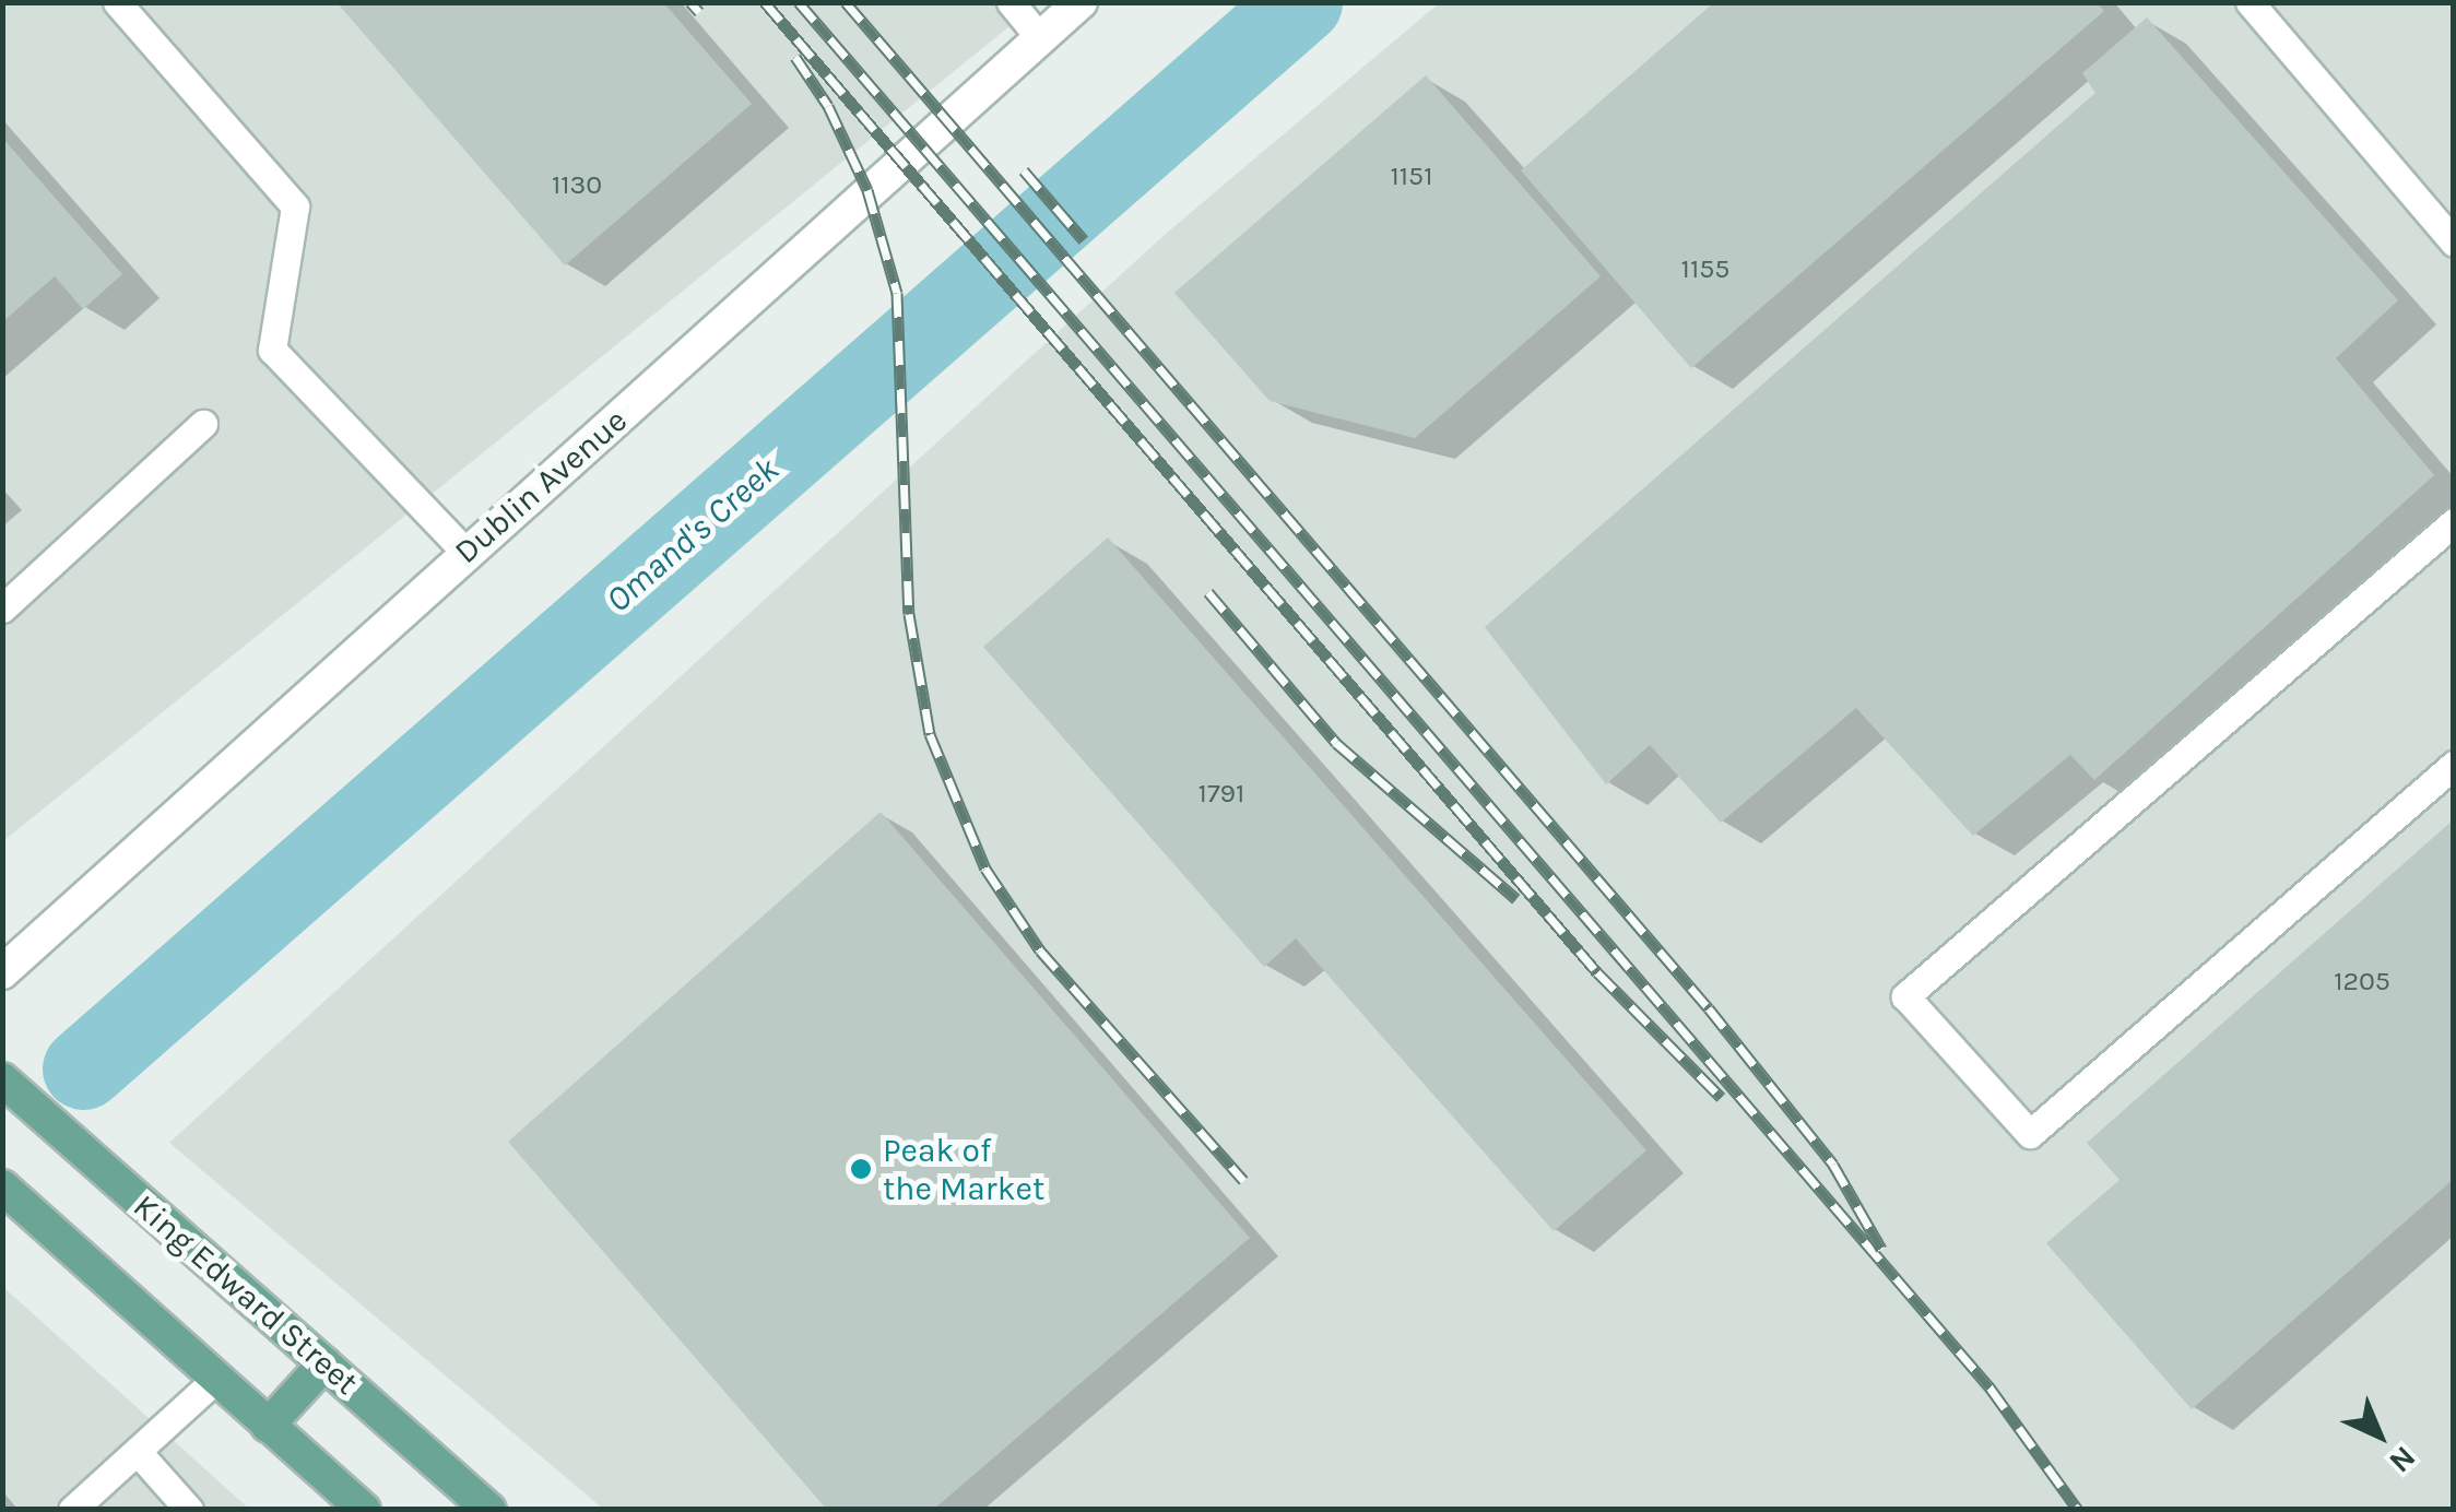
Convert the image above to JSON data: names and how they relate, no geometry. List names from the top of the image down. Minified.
{"streets":{"main road":["King Edward Street"],"street":["Dublin Avenue"]},"water":["Omand's Creek"],"places":["Peak of the Market"],"house_numbers":["1151","1130","1155","1791","1205"],"north":"bottom right"}
